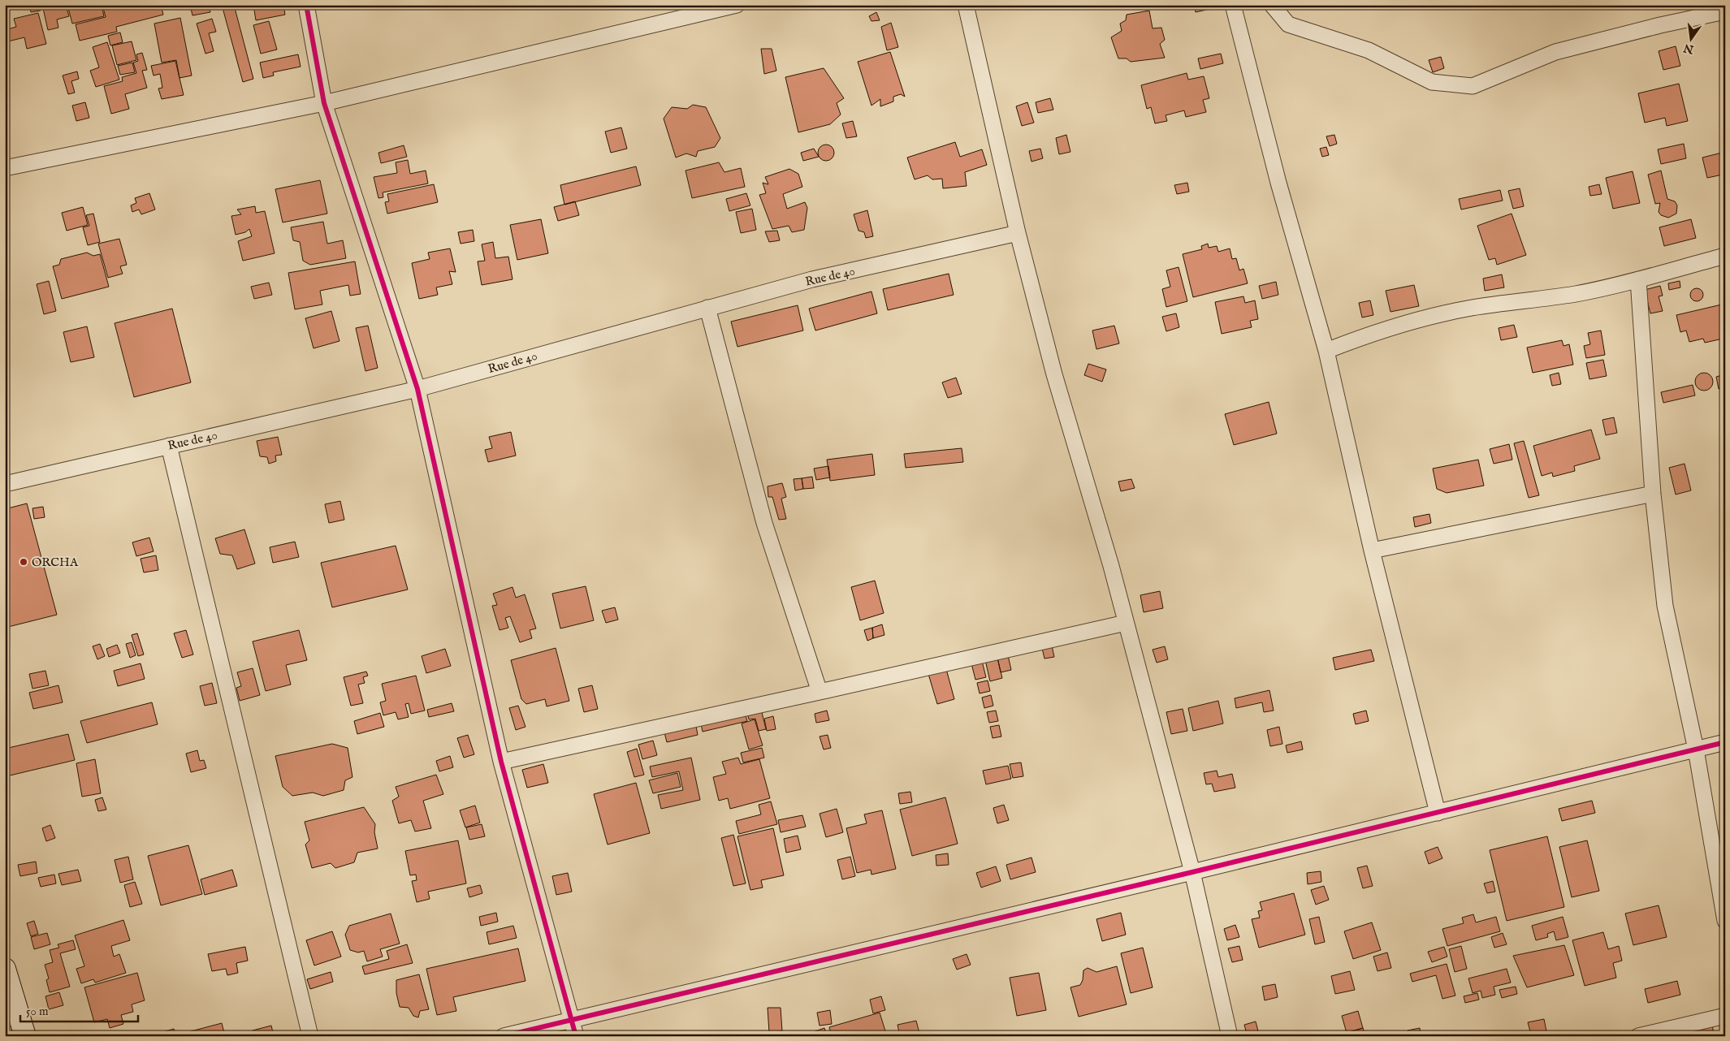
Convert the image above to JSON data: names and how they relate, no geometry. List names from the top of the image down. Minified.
{"streets":{"street":["Rue de 40"]},"places":["ORCHA"],"scale_bar":"50 m","north":"bottom"}
